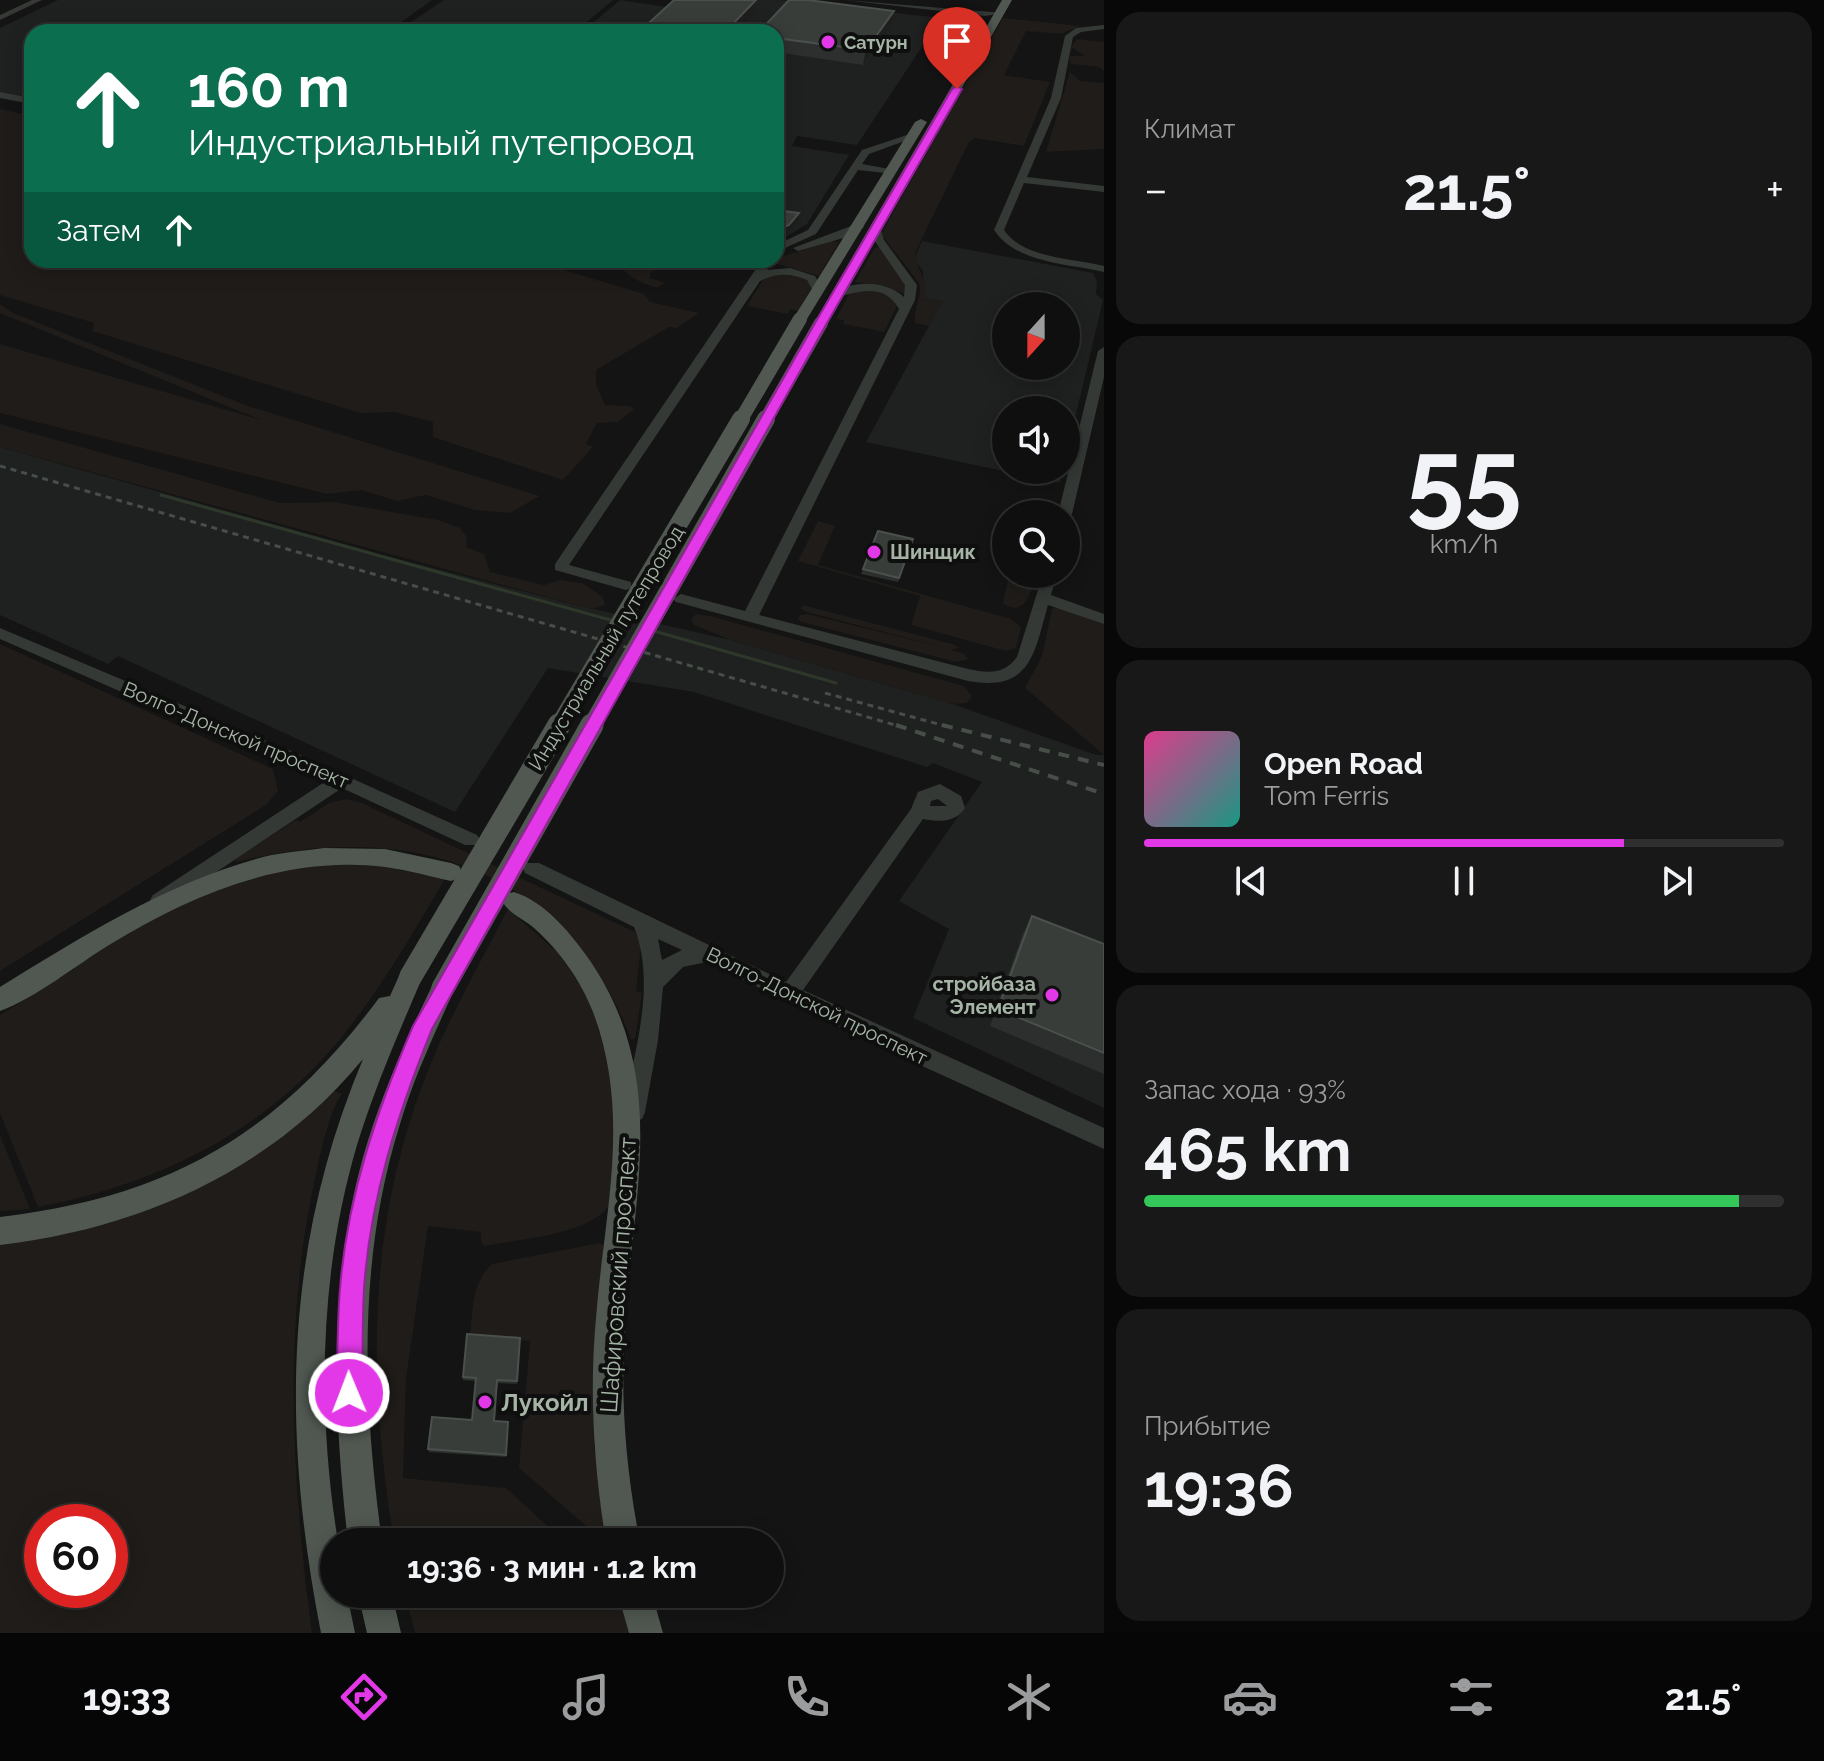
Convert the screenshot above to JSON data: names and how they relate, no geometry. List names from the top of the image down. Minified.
{"streets":{"main road":["Индустриальный путепровод","Шафировский проспект"],"street":["Волго-Донской проспект"]},"places":["Сатурн","Шинщик","стройбаза Элемент","Лукойл"],"north":"bottom","page":{"tile":["Климат",["55","km/h"],["Запас хода · 93%","465 km"],["Прибытие","19:36"]],"turn":["160 m","Индустриальный путепровод"],"heat":["−","21.5°","+"],"then":"Затем","song":["Open Road","Tom Ferris"],"limit":"60","trip":"19:36 · 3 мин · 1.2 km","tabs":["19:33","21.5°"]}}
